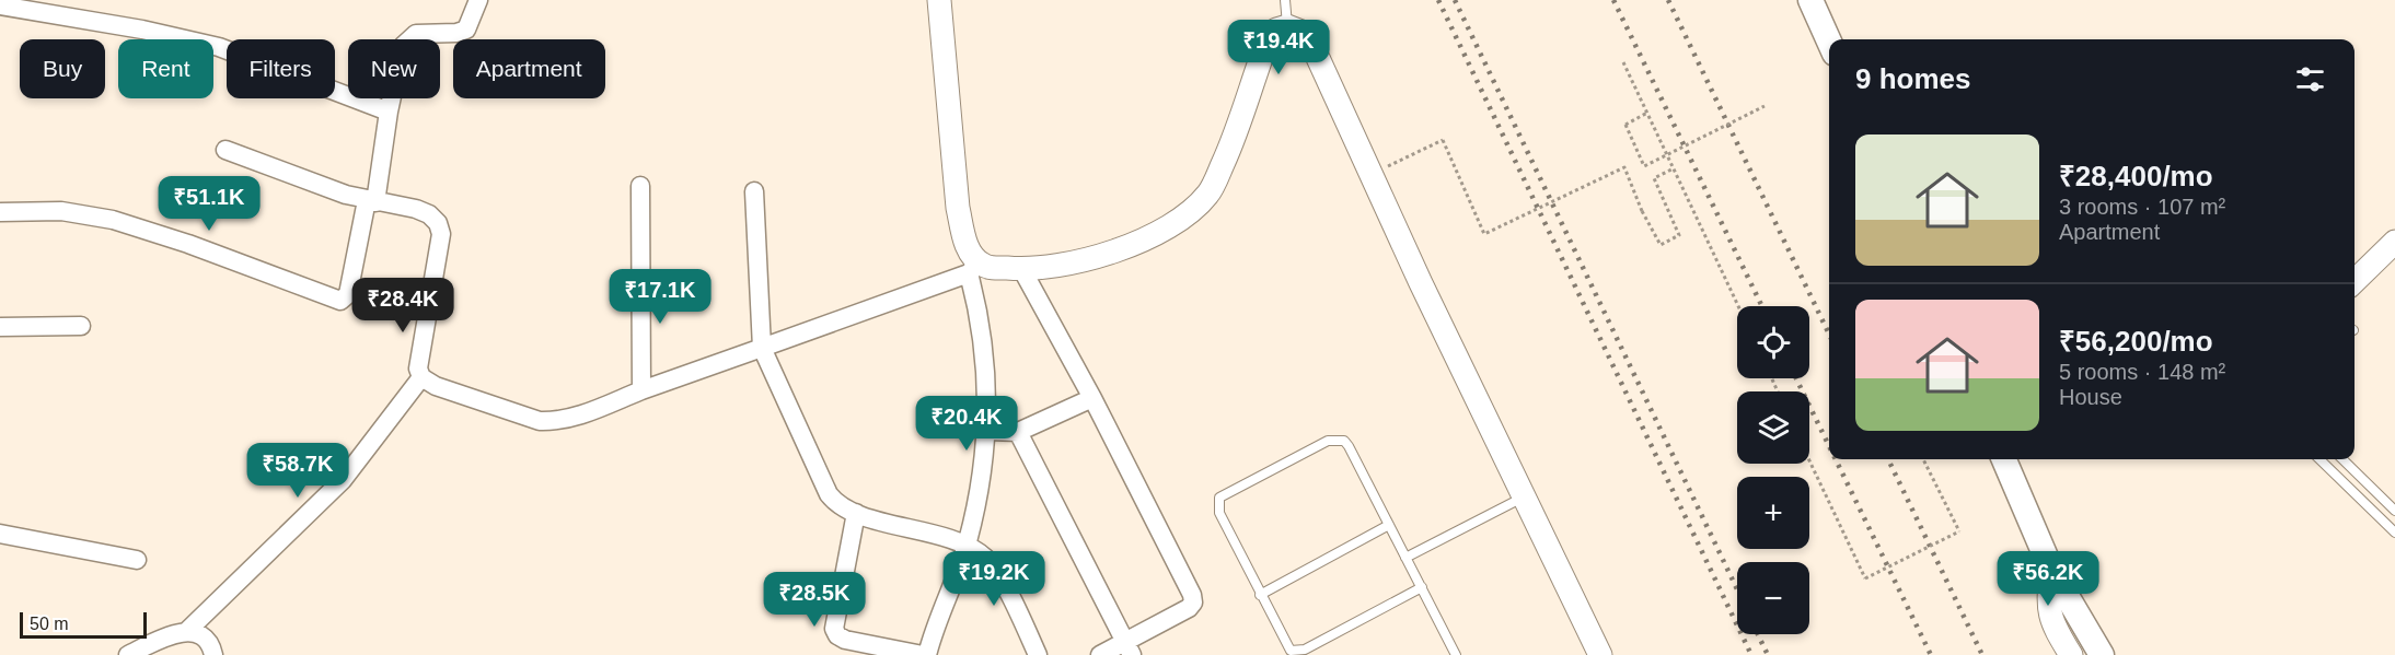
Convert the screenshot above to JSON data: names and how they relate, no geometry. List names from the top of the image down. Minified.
{"scale_bar":"50 m","page":{"price":["₹19.4K","₹51.1K","₹17.1K","₹28.4K","₹20.4K","₹58.7K","₹19.2K","₹56.2K","₹28.5K"],"chip":["Buy","Rent","Filters","New","Apartment"],"heading":"9 homes","list":[{"name":"₹28,400/mo","note":"3 rooms · 107 m² · Apartment"},{"name":"₹56,200/mo","note":"5 rooms · 148 m² · House"}],"map_buttons":["+","−"],"scale":"50 m"}}
